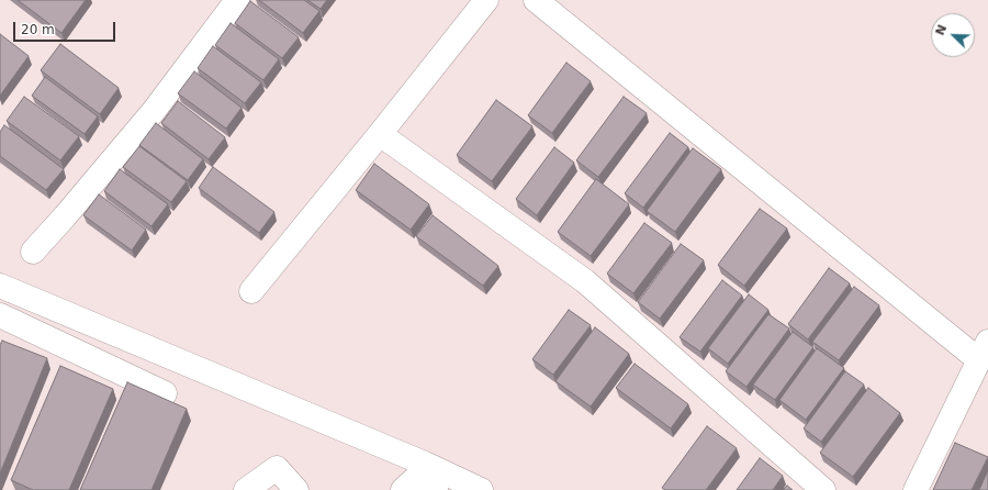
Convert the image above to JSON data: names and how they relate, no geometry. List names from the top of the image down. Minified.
{"scale_bar":"20 m","north":"top left"}
